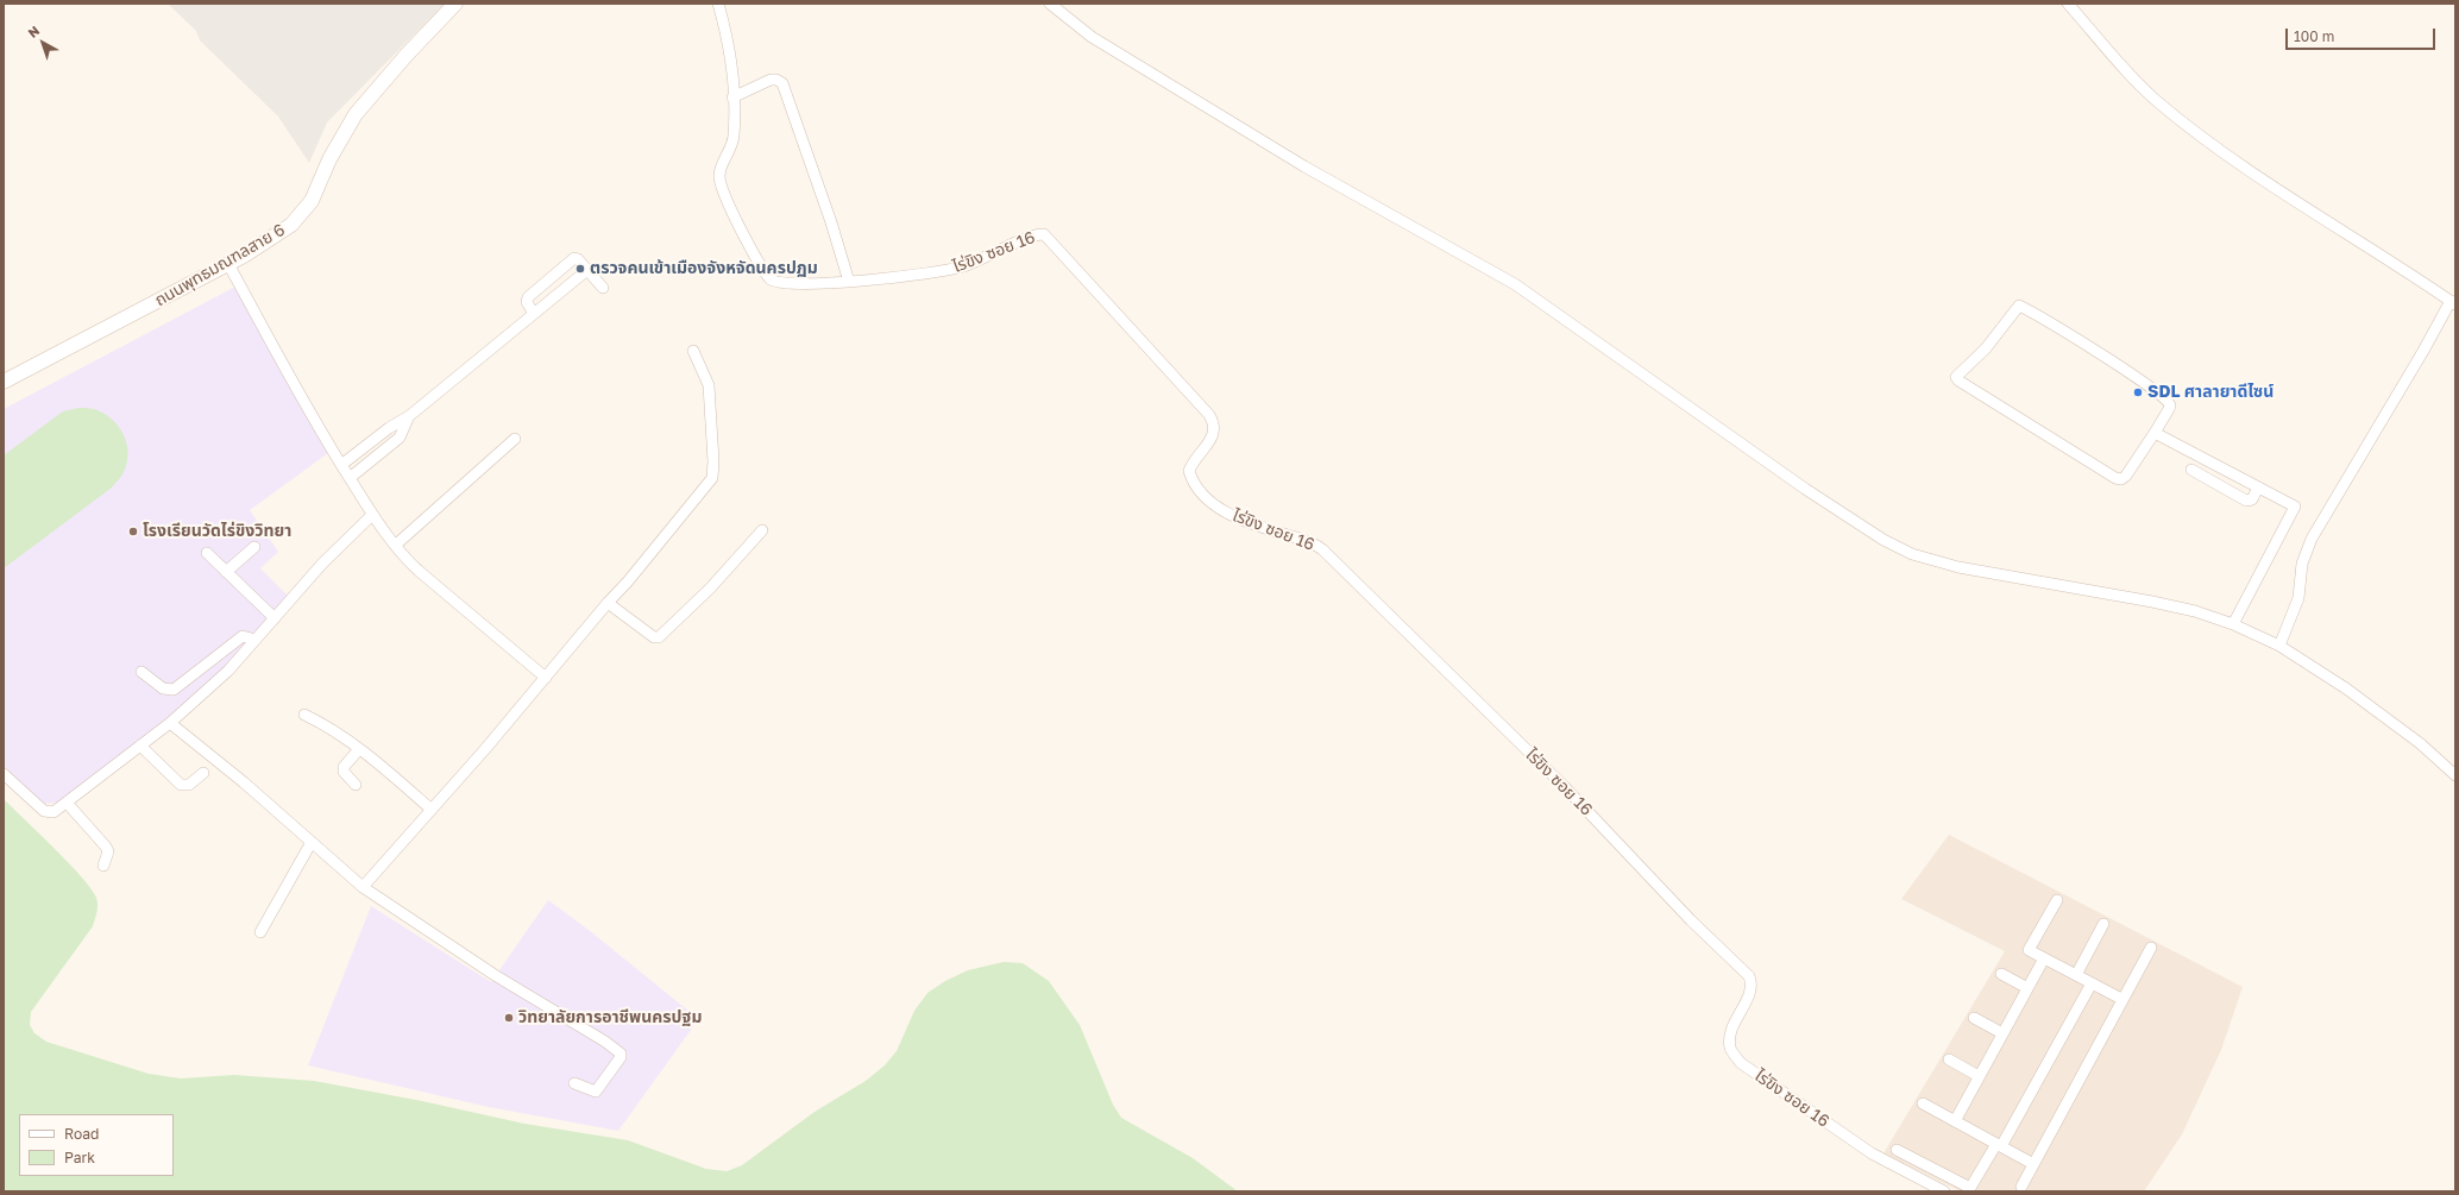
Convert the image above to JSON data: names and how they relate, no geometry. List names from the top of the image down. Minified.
{"streets":{"main road":["ถนนพุทธมณฑลสาย 6"],"street":["ไร่ขิง ซอย 16"]},"places":["ตรวจคนเข้าเมืองจังหจัดนครปฏม","SDL ศาลายาดีไซน์","โรงเรียนวัดไร่ขิงวิทยา","วิทยาลัยการอาชีพนครปฐม"],"legend":["Road","Park"],"scale_bar":"100 m","north":"top left"}
